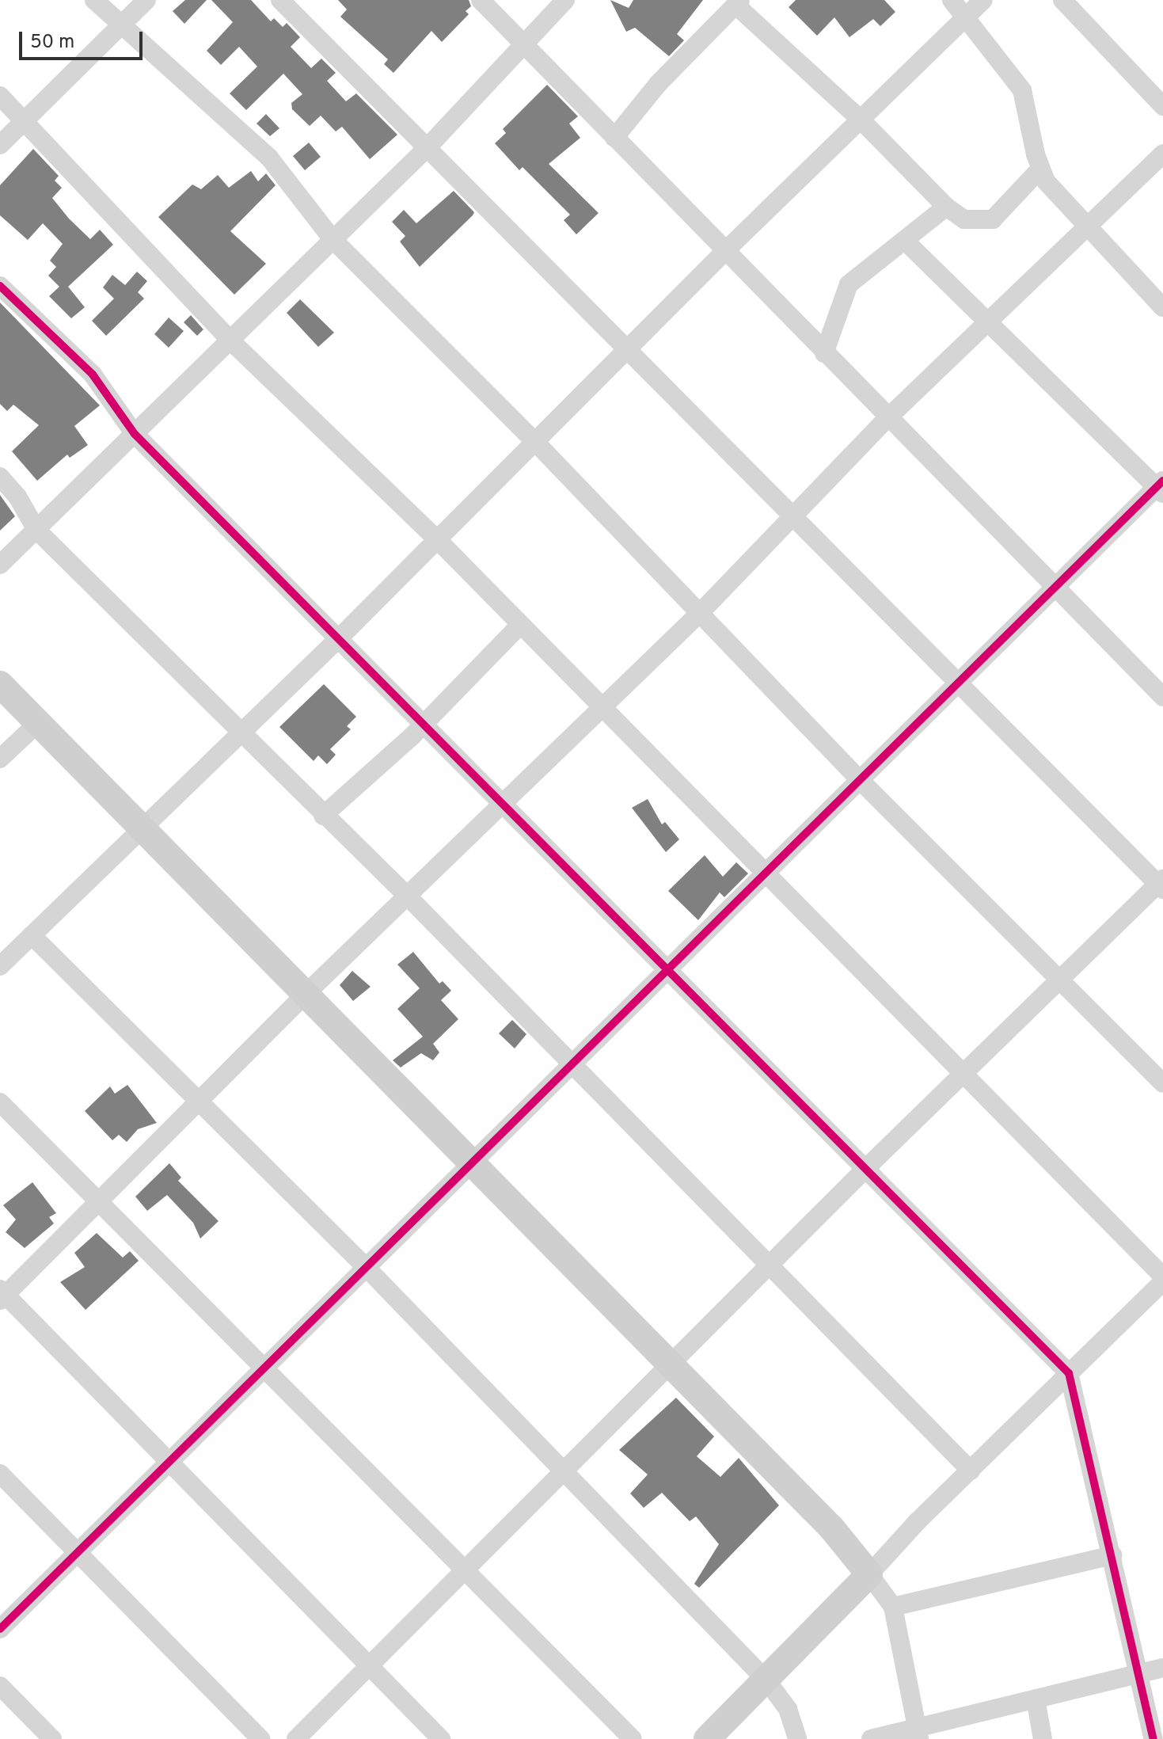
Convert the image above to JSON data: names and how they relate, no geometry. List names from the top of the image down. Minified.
{"scale_bar":"50 m"}
